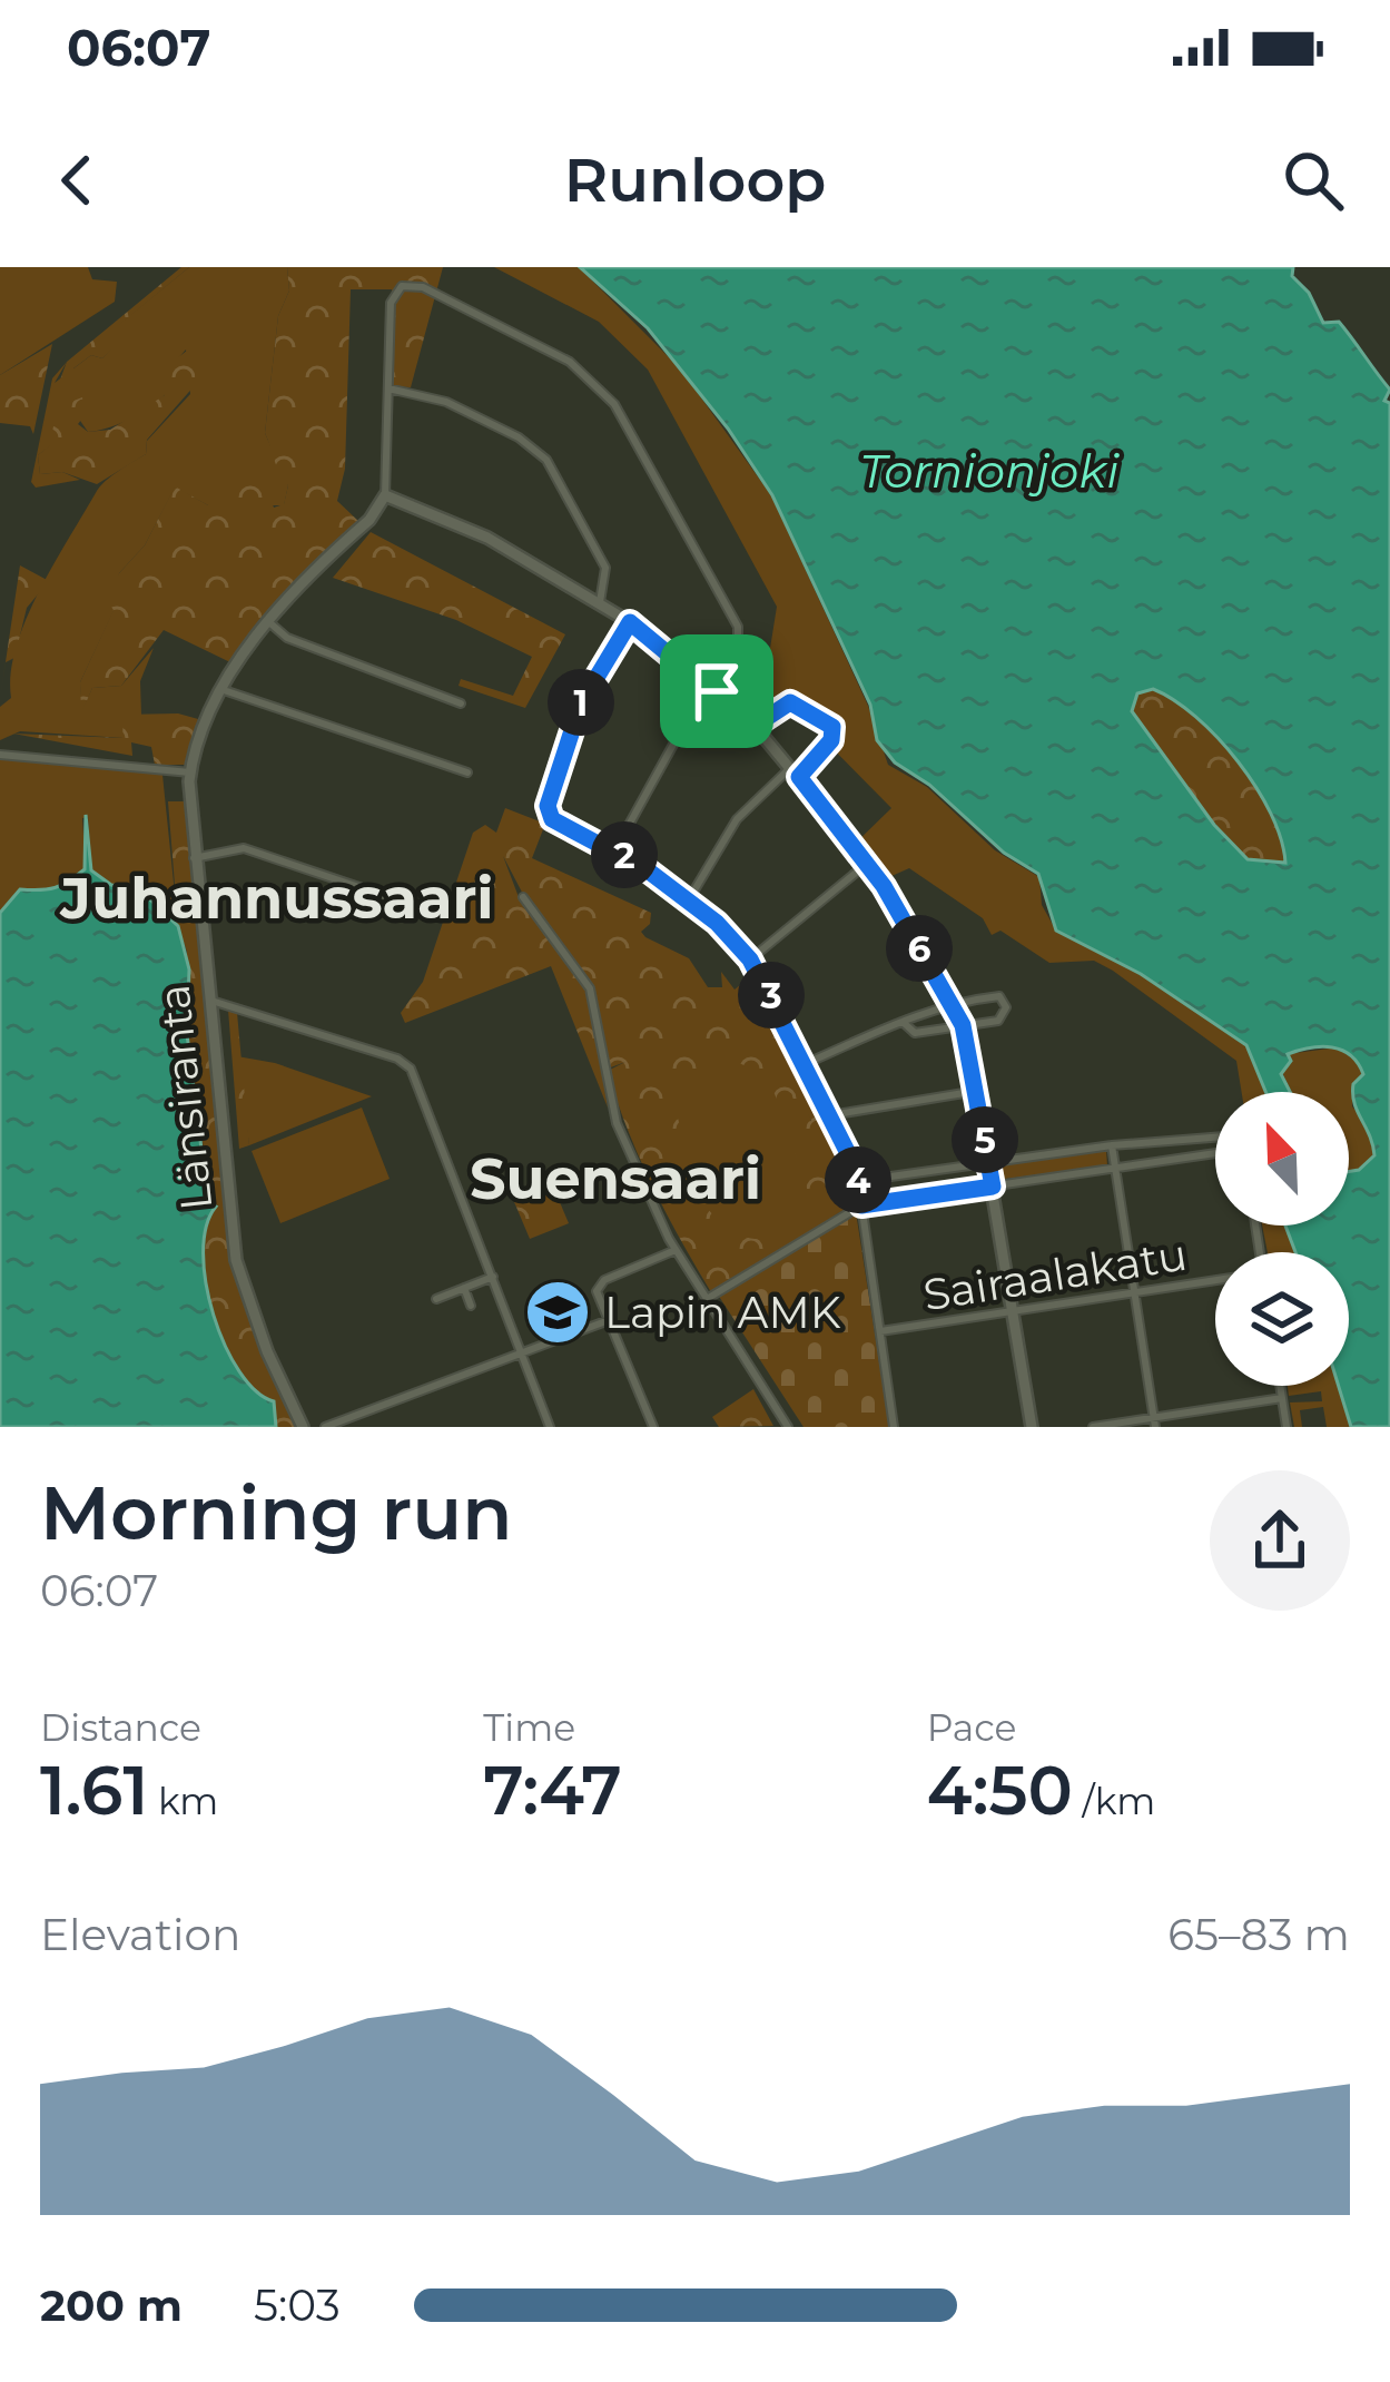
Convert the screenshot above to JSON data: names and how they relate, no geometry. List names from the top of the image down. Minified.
{"streets":{"street":["Länsiranta","Sairaalakatu"]},"districts":["Juhannussaari","Suensaari"],"water":["Tornionjoki"],"places":{"school or university":["Lapin AMK"]},"north":"top left","page":{"status":"06:07","header":"Runloop","pins":["1","2","6","3","5","4"],"heading":["Morning run","06:07"],"stats":[["Distance","1.61 km"],["Time","7:47"],["Pace","4:50 /km"]],"chart":["Elevation","65–83 m"],"list":[{"name":"200 m","note":"5:03"}]}}
